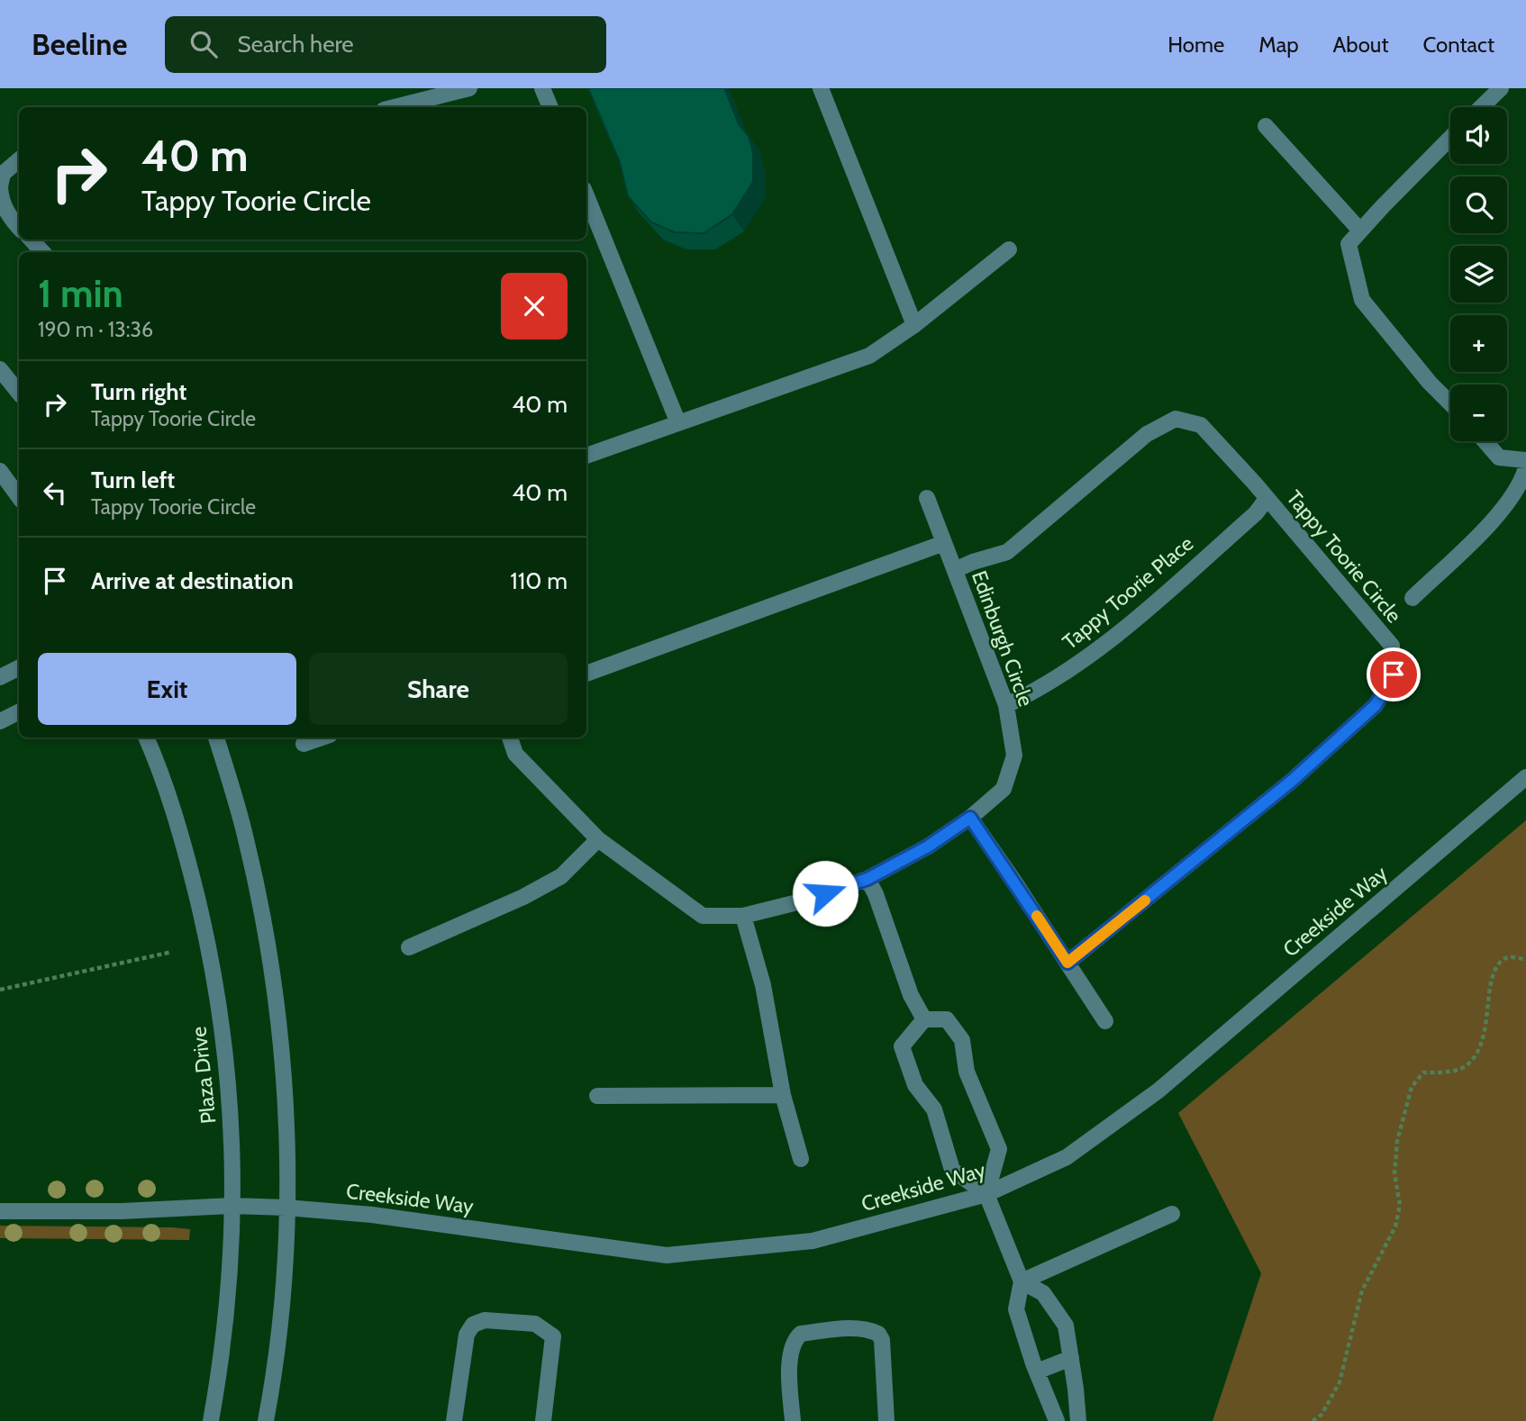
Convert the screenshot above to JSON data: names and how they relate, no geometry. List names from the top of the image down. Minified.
{"streets":{"street":["Tappy Toorie Circle","Tappy Toorie Place","Edinburgh Circle","Creekside Way","Plaza Drive"]},"crossings":[["Tappy Toorie Circle","Tappy Toorie Place"],["Tappy Toorie Circle","Edinburgh Circle"],["Tappy Toorie Place","Edinburgh Circle"],["Creekside Way","Plaza Drive"]],"page":{"header":"Beeline","search":"Search here","nav":["Home","Map","About","Contact"],"map_buttons":["+","−"],"turn":["40 m","Tappy Toorie Circle"],"heading":["1 min","190 m · 13:36"],"list":[{"name":"Turn right","note":"Tappy Toorie Circle","value":"40 m"},{"name":"Turn left","note":"Tappy Toorie Circle","value":"40 m"},{"name":"Arrive at destination","value":"110 m"}],"buttons":["Exit","Share"]}}
